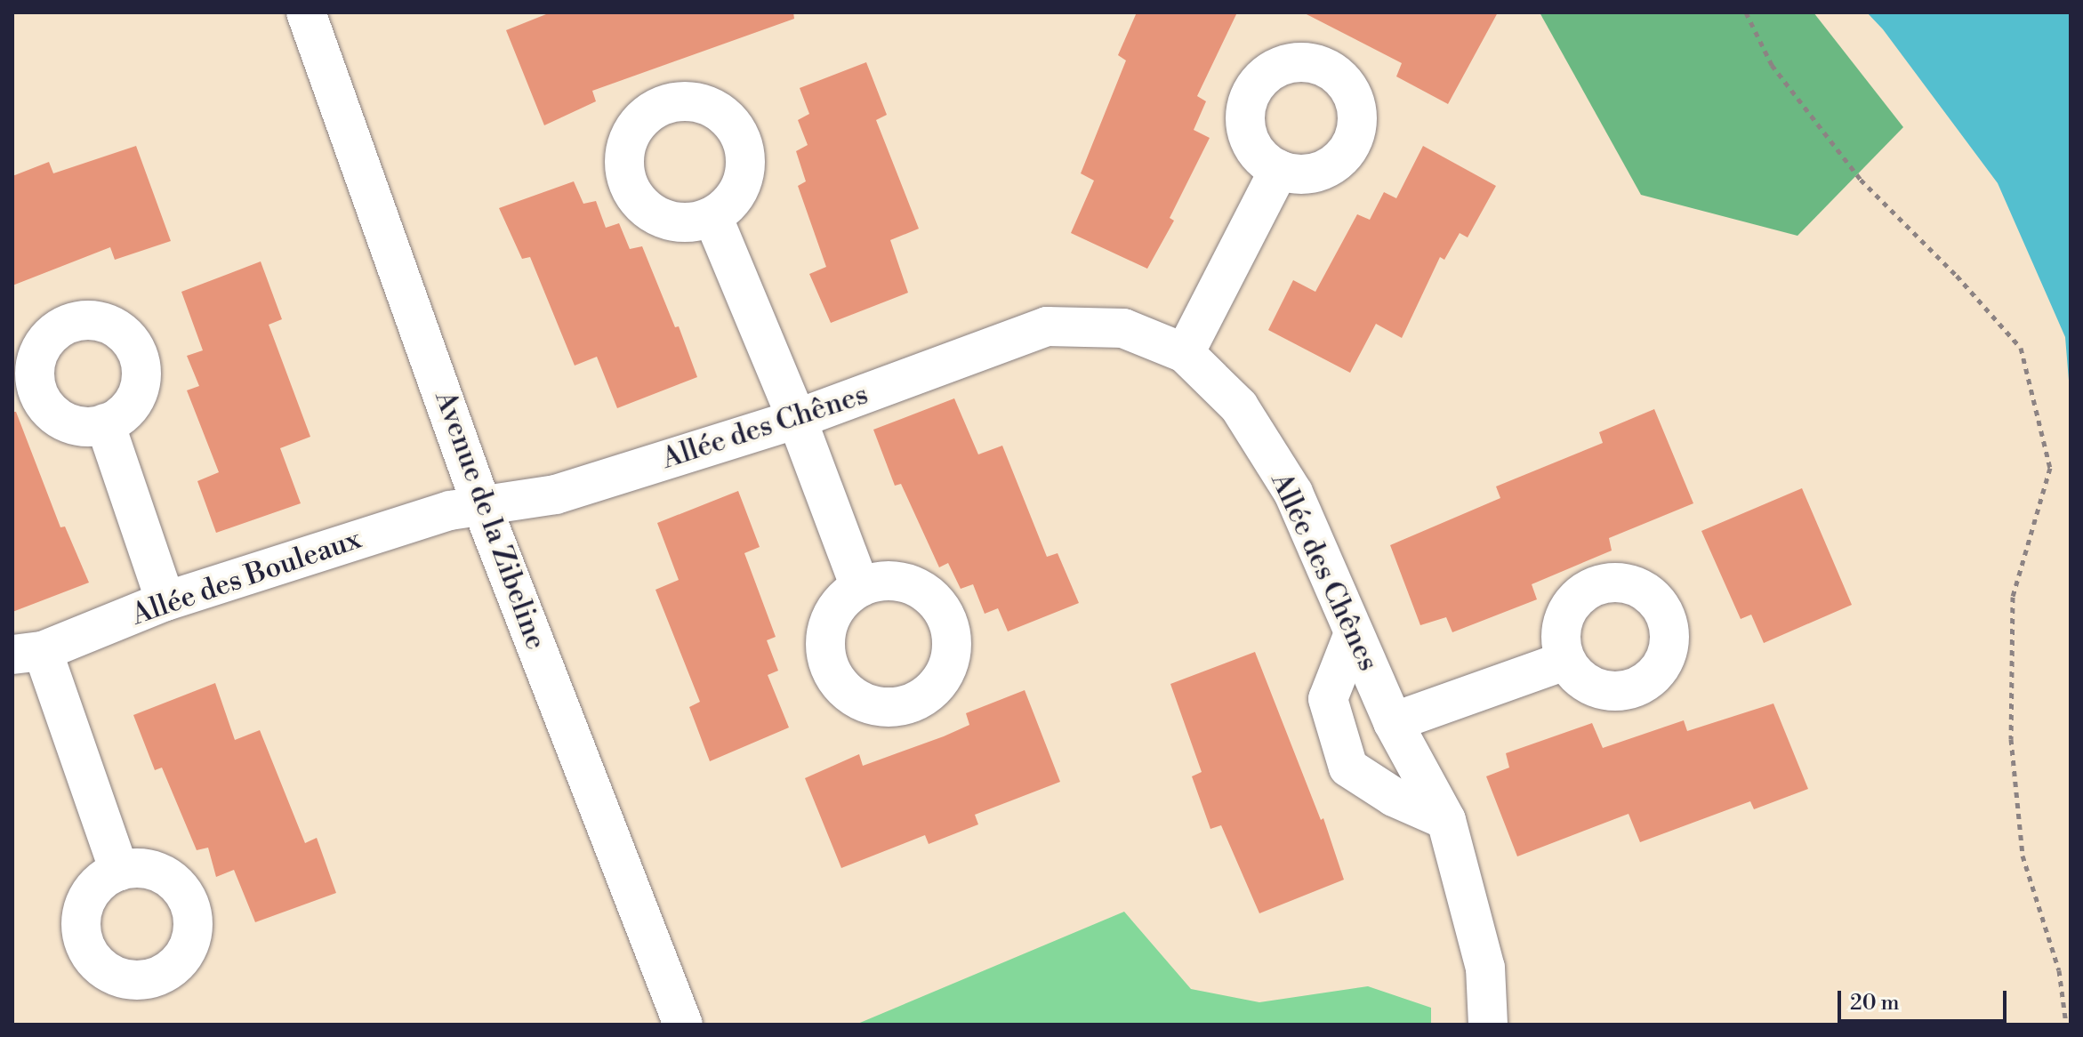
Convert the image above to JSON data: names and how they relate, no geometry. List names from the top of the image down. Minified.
{"streets":{"street":["Allée des Chênes","Avenue de la Zibeline","Allée des Bouleaux"]},"crossings":[["Allée des Chênes","Avenue de la Zibeline"],["Allée des Chênes","Allée des Bouleaux"],["Avenue de la Zibeline","Allée des Bouleaux"]],"scale_bar":"20 m"}
